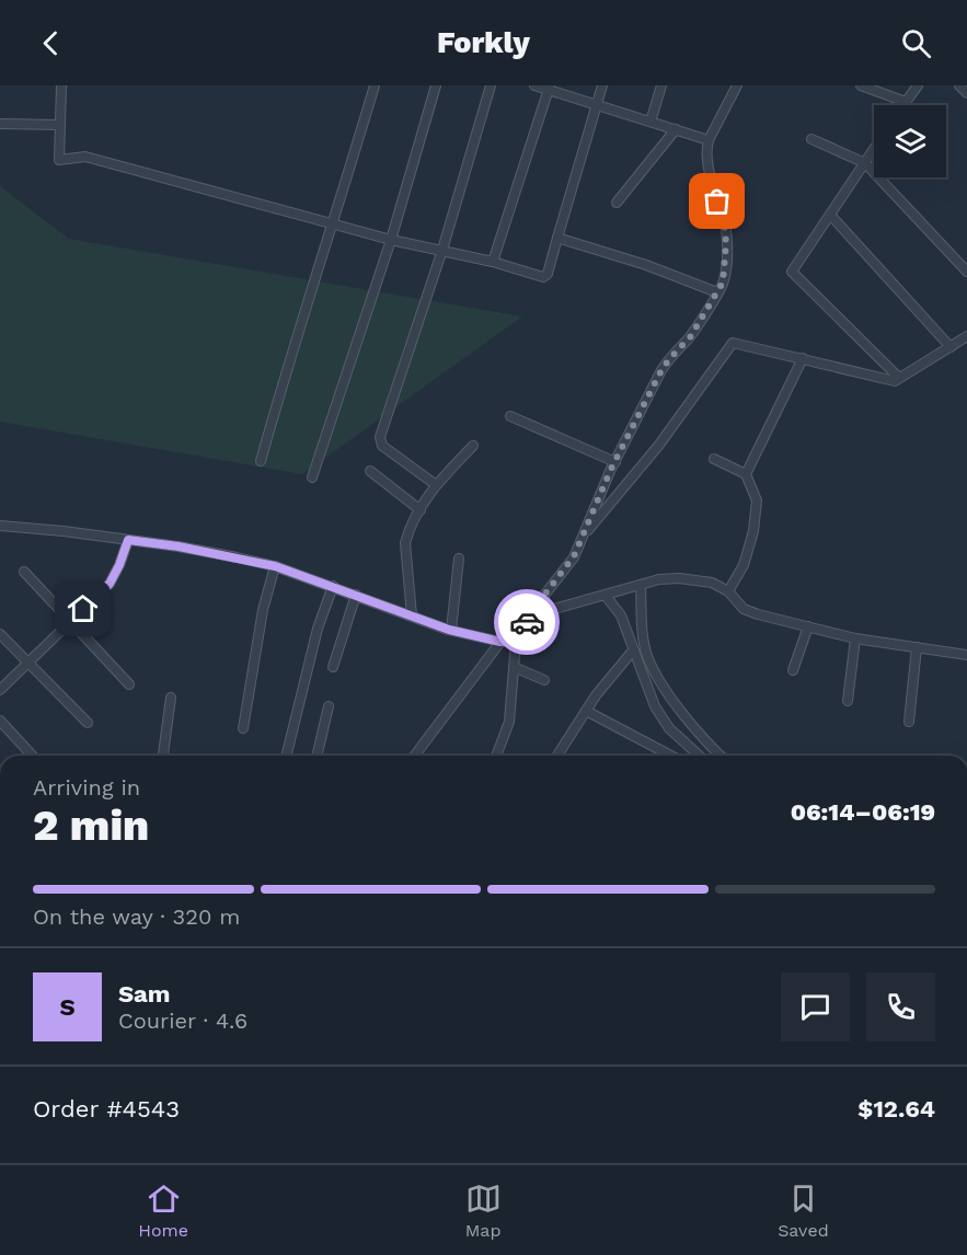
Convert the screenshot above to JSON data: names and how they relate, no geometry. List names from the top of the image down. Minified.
{"page":{"header":"Forkly","heading":["2 min","Arriving in","06:14–06:19"],"panel":["Sam","Courier · 4.6","Order #4543","$12.64"],"bar":"On the way · 320 m","round":"S","tabs":["Home","Map","Saved"]}}
